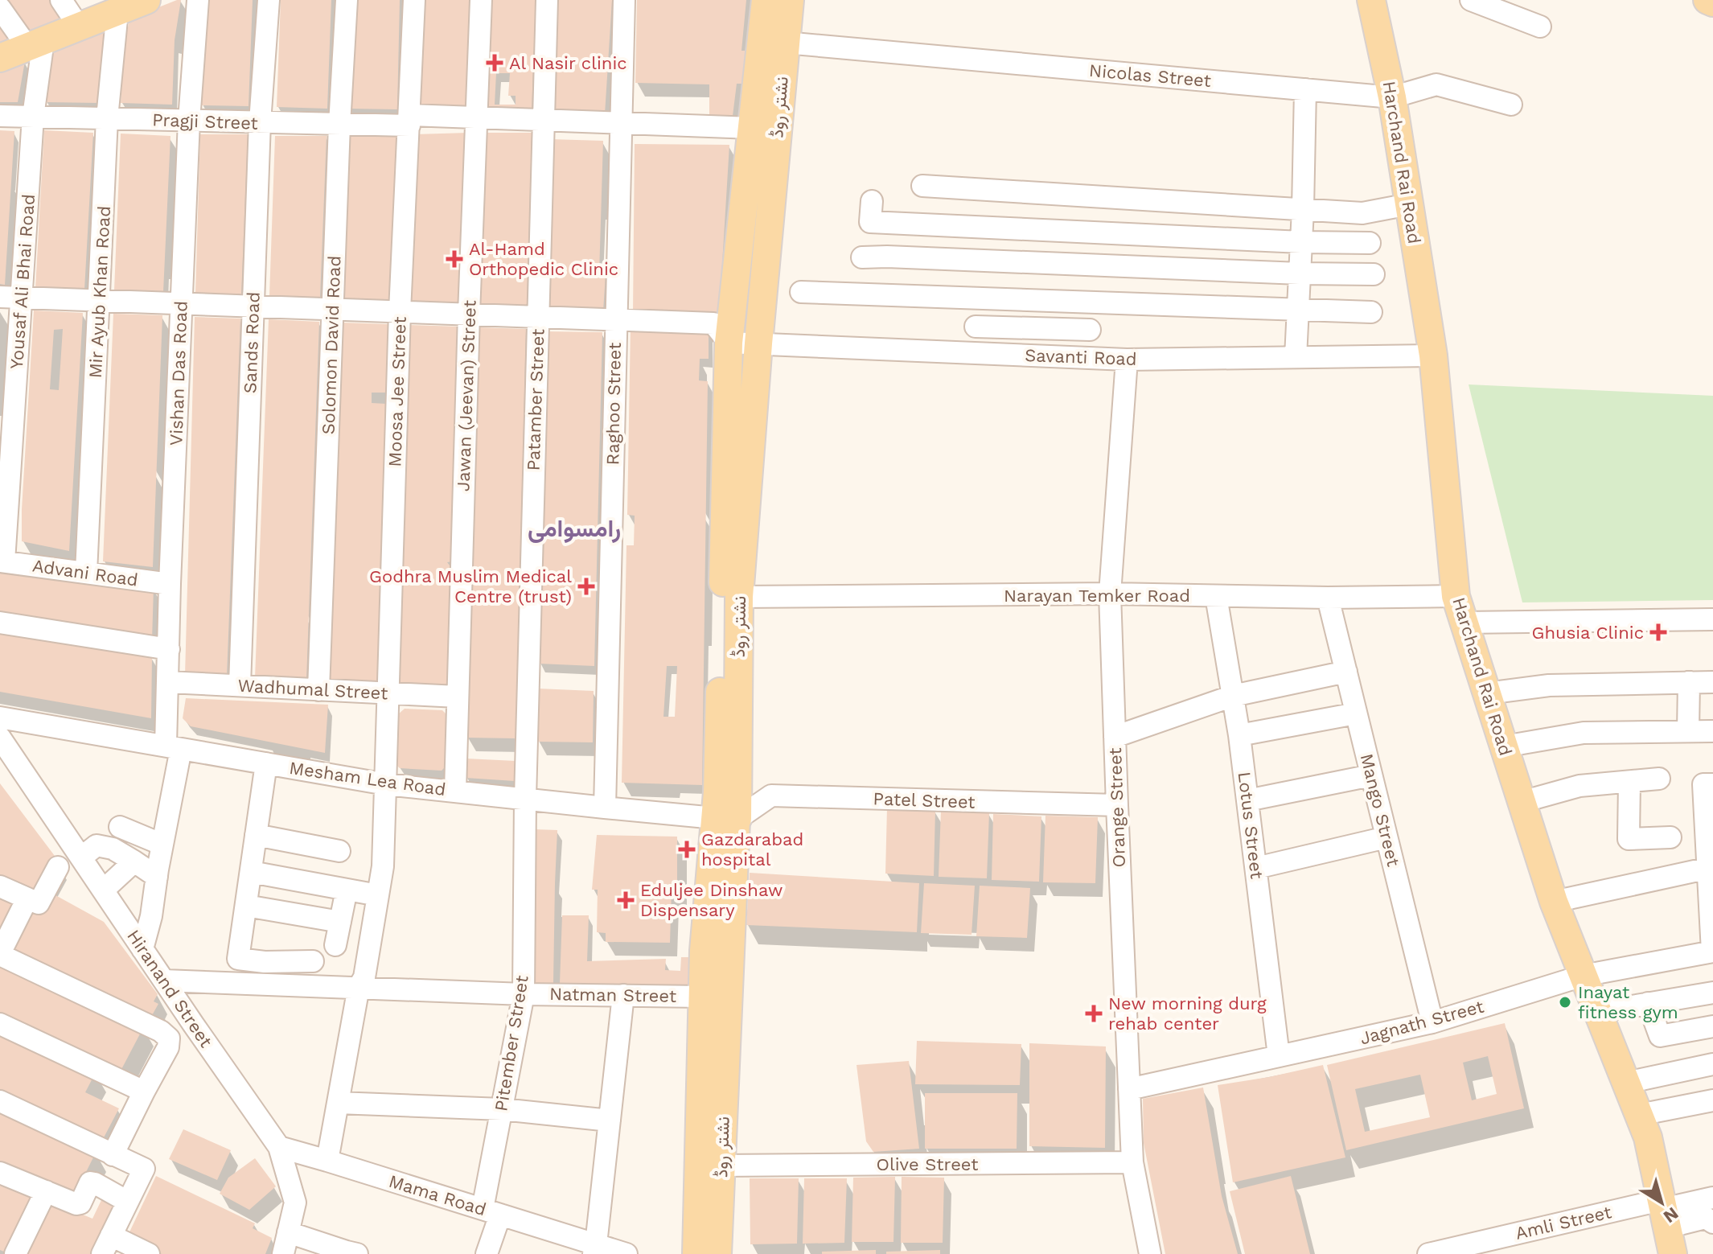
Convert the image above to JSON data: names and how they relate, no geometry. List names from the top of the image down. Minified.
{"streets":{"main road":["نشتر روڈ","Harchand Rai Road"],"street":["Nicolas Street","Pragji Street","Yousaf Ali Bhai Road","Mir Ayub Khan Road","Sands Road","Solomon David Road","Savanti Road","Vishan Das Road","Moosa Jee Street","Jawan (Jeevan) Street","Patamber Street","Raghoo Street","Advani Road","Narayan Temker Road","Wadhumal Street","Mesham Lea Road","Patel Street","Orange Street","Mango Street","Lotus Street","Hiranand Street","Natman Street","Jagnath Street","Pitember Street","Olive Street","Mama Road","Amli Street"]},"crossings":[["Nicolas Street","نشتر روڈ"],["Nicolas Street","Harchand Rai Road"],["نشتر روڈ","Pragji Street"],["نشتر روڈ","Savanti Road"],["نشتر روڈ","Narayan Temker Road"],["نشتر روڈ","Mesham Lea Road"],["نشتر روڈ","Patel Street"],["نشتر روڈ","Natman Street"],["نشتر روڈ","Olive Street"],["Pragji Street","Yousaf Ali Bhai Road"],["Pragji Street","Mir Ayub Khan Road"],["Pragji Street","Sands Road"],["Pragji Street","Solomon David Road"],["Pragji Street","Vishan Das Road"],["Pragji Street","Moosa Jee Street"],["Pragji Street","Jawan (Jeevan) Street"],["Pragji Street","Patamber Street"],["Pragji Street","Raghoo Street"],["Harchand Rai Road","Savanti Road"],["Harchand Rai Road","Narayan Temker Road"],["Harchand Rai Road","Jagnath Street"],["Harchand Rai Road","Amli Street"],["Yousaf Ali Bhai Road","Advani Road"],["Mir Ayub Khan Road","Advani Road"],["Sands Road","Wadhumal Street"],["Solomon David Road","Wadhumal Street"],["Savanti Road","Orange Street"],["Vishan Das Road","Advani Road"],["Vishan Das Road","Wadhumal Street"],["Vishan Das Road","Mesham Lea Road"],["Vishan Das Road","Hiranand Street"],["Moosa Jee Street","Wadhumal Street"],["Moosa Jee Street","Mesham Lea Road"],["Moosa Jee Street","Natman Street"],["Moosa Jee Street","Mama Road"],["Jawan (Jeevan) Street","Wadhumal Street"],["Jawan (Jeevan) Street","Mesham Lea Road"],["Patamber Street","Mesham Lea Road"],["Patamber Street","Pitember Street"],["Raghoo Street","Mesham Lea Road"],["Narayan Temker Road","Orange Street"],["Narayan Temker Road","Mango Street"],["Narayan Temker Road","Lotus Street"],["Mesham Lea Road","Patel Street"],["Mesham Lea Road","Pitember Street"],["Patel Street","Orange Street"],["Orange Street","Jagnath Street"],["Orange Street","Olive Street"],["Mango Street","Jagnath Street"],["Lotus Street","Jagnath Street"],["Hiranand Street","Natman Street"],["Hiranand Street","Mama Road"],["Natman Street","Pitember Street"],["Pitember Street","Mama Road"]],"districts":["رامسوامی"],"places":{"health":["Al Nasir clinic","Al-Hamd Orthopedic Clinic","Godhra Muslim Medical Centre (trust)","Ghusia Clinic","Gazdarabad hospital","Eduljee Dinshaw Dispensary","New morning durg rehab center"],"other":["Inayat fitness gym"]},"north":"bottom right"}
